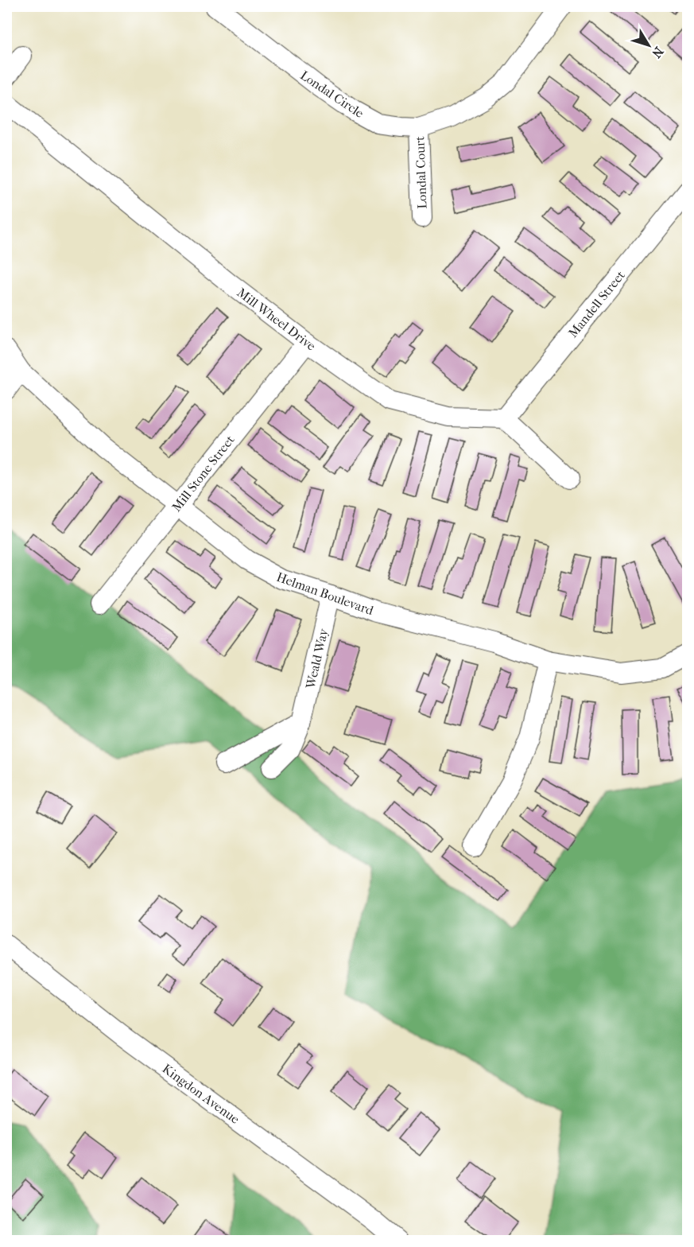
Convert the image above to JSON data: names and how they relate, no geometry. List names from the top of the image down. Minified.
{"streets":{"street":["Londal Circle","Londal Court","Mandell Street","Mill Wheel Drive","Mill Stone Street","Helman Boulevard","Weald Way","Kingdon Avenue"]},"crossings":[["Londal Circle","Londal Court"],["Mandell Street","Mill Wheel Drive"],["Mill Wheel Drive","Mill Stone Street"],["Mill Stone Street","Helman Boulevard"],["Helman Boulevard","Weald Way"]],"north":"bottom right"}
